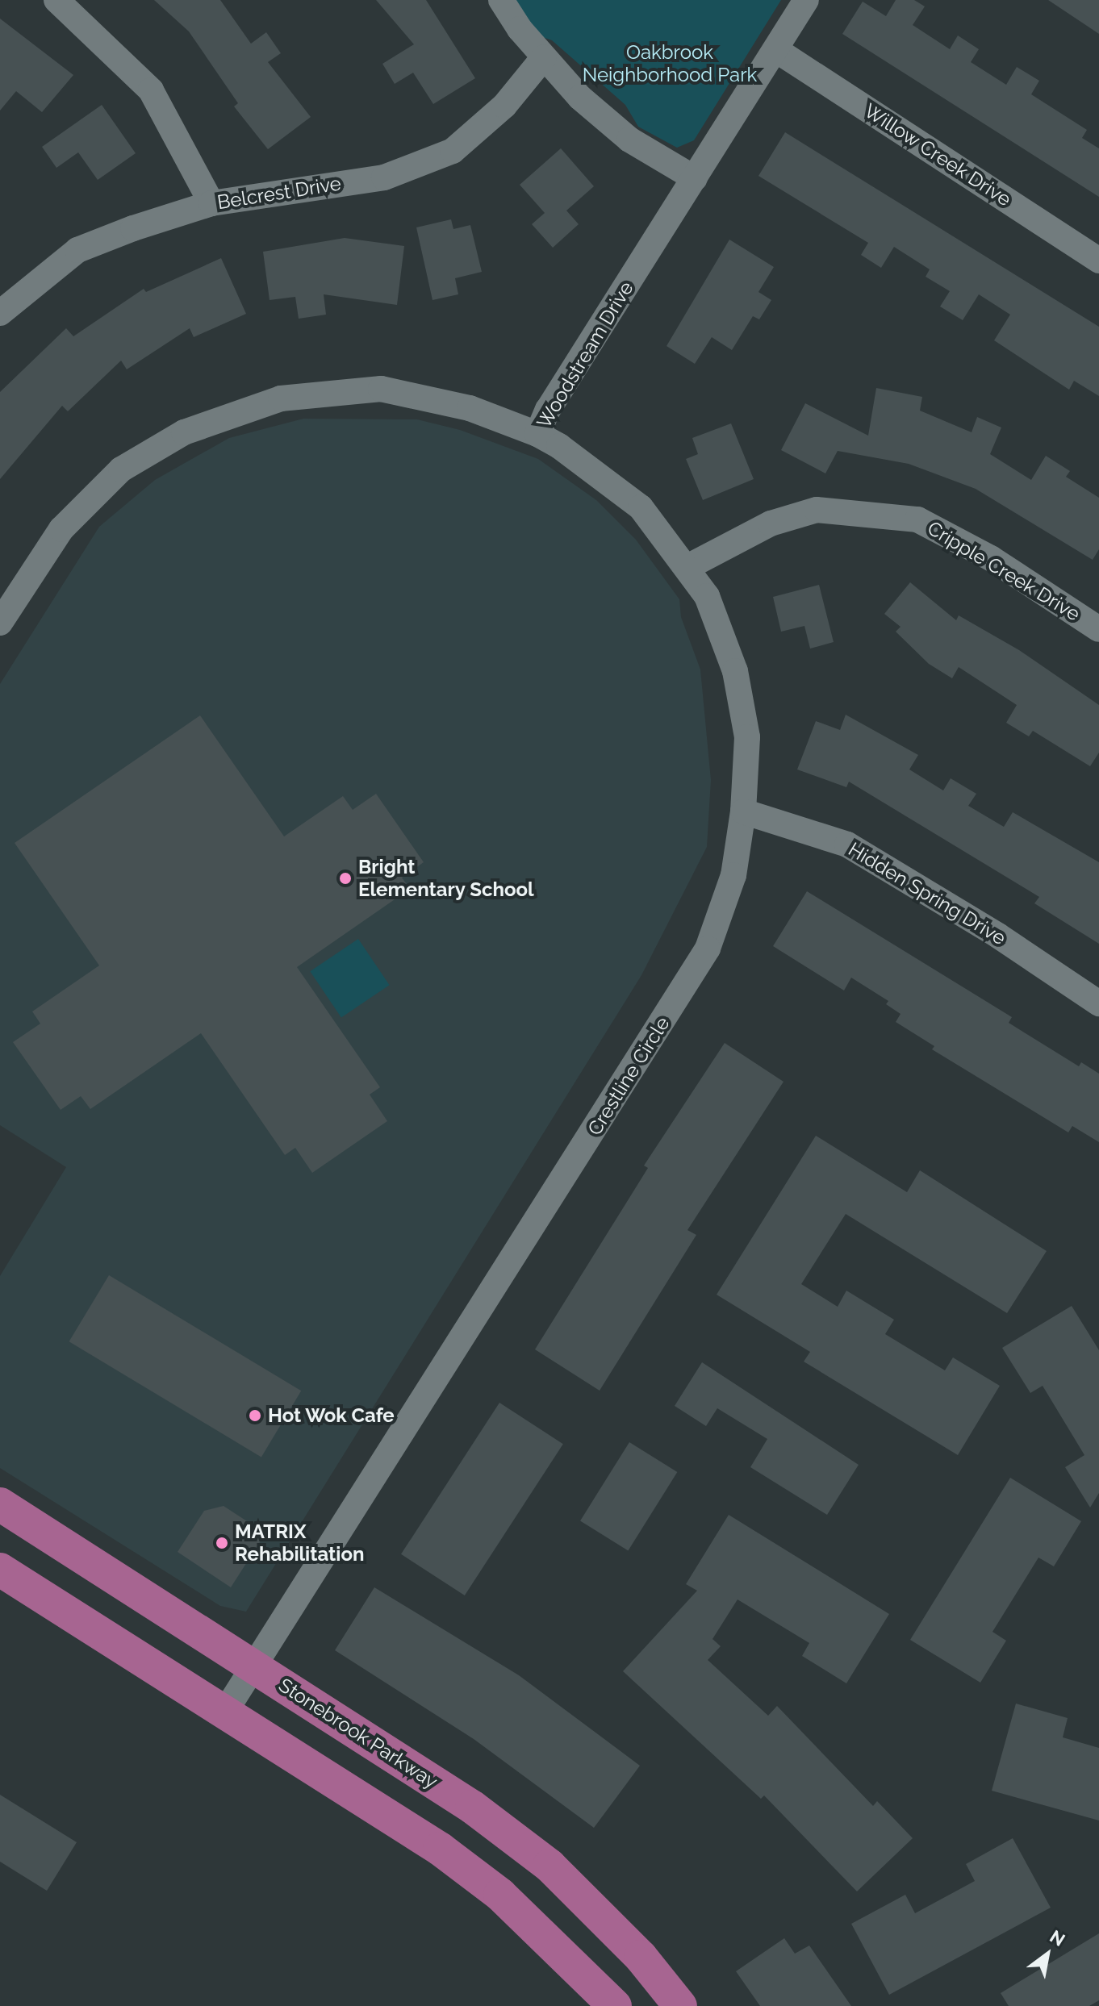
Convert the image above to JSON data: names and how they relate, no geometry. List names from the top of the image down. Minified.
{"streets":{"main road":["Stonebrook Parkway"],"street":["Willow Creek Drive","Belcrest Drive","Woodstream Drive","Cripple Creek Drive","Hidden Spring Drive","Crestline Circle"]},"crossings":[["Willow Creek Drive","Woodstream Drive"],["Woodstream Drive","Crestline Circle"],["Cripple Creek Drive","Crestline Circle"],["Hidden Spring Drive","Crestline Circle"],["Crestline Circle","Stonebrook Parkway"]],"parks":["Oakbrook Neighborhood Park"],"places":["Bright Elementary School","Hot Wok Cafe","MATRIX Rehabilitation"],"north":"top right"}
